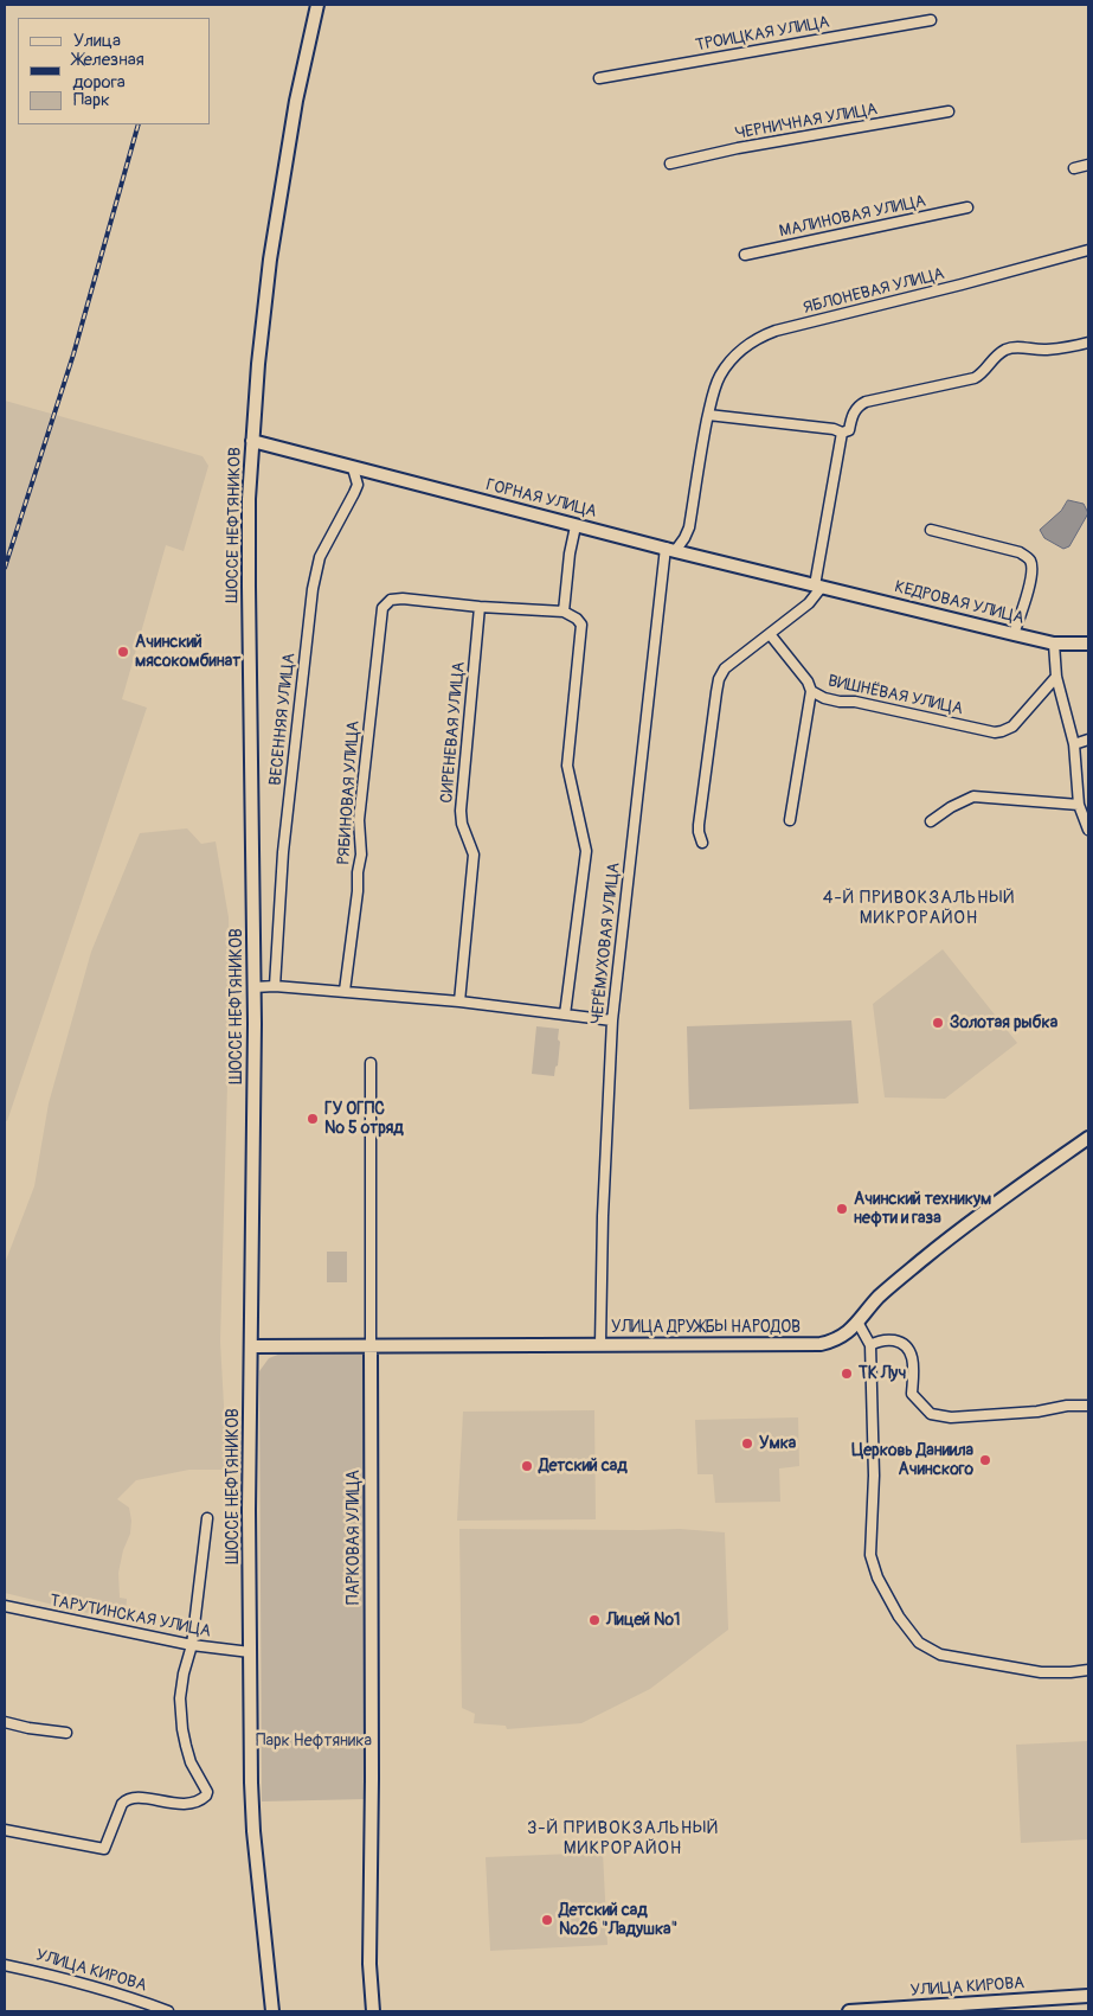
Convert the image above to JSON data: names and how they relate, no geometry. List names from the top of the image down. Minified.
{"streets":{"street":["ТРОИЦКАЯ УЛИЦА","ЧЕРНИЧНАЯ УЛИЦА","МАЛИНОВАЯ УЛИЦА","ЯБЛОНЕВАЯ УЛИЦА","ГОРНАЯ УЛИЦА","ШОССЕ НЕФТЯНИКОВ","КЕДРОВАЯ УЛИЦА","ВИШНЁВАЯ УЛИЦА","ВЕСЕННЯЯ УЛИЦА","СИРЕНЕВАЯ УЛИЦА","РЯБИНОВАЯ УЛИЦА","ЧЕРЁМУХОВАЯ УЛИЦА","УЛИЦА ДРУЖБЫ НАРОДОВ","ПАРКОВАЯ УЛИЦА","ТАРУТИНСКАЯ УЛИЦА","УЛИЦА КИРОВА"]},"crossings":[["ЯБЛОНЕВАЯ УЛИЦА","ЧЕРЁМУХОВАЯ УЛИЦА"],["ГОРНАЯ УЛИЦА","ШОССЕ НЕФТЯНИКОВ"],["ГОРНАЯ УЛИЦА","КЕДРОВАЯ УЛИЦА"],["ГОРНАЯ УЛИЦА","ВЕСЕННЯЯ УЛИЦА"],["ГОРНАЯ УЛИЦА","ЧЕРЁМУХОВАЯ УЛИЦА"],["ШОССЕ НЕФТЯНИКОВ","УЛИЦА ДРУЖБЫ НАРОДОВ"],["ШОССЕ НЕФТЯНИКОВ","ТАРУТИНСКАЯ УЛИЦА"],["СИРЕНЕВАЯ УЛИЦА","РЯБИНОВАЯ УЛИЦА"],["ЧЕРЁМУХОВАЯ УЛИЦА","УЛИЦА ДРУЖБЫ НАРОДОВ"],["УЛИЦА ДРУЖБЫ НАРОДОВ","ПАРКОВАЯ УЛИЦА"]],"districts":["4-Й ПРИВОКЗАЛЬНЫЙ МИКРОРАЙОН","3-Й ПРИВОКЗАЛЬНЫЙ МИКРОРАЙОН"],"parks":["Парк Нефтяника"],"places":["Ачинский мясокомбинат","Золотая рыбка","ГУ ОГПС № 5 отряд","Ачинский техникум нефти и газа","ТК Луч","Умка","Церковь Даниила Ачинского","Детский сад","Лицей №1","Детский сад №26 \"Ладушка\""],"legend":["Улица","Железная дорога","Парк"]}
